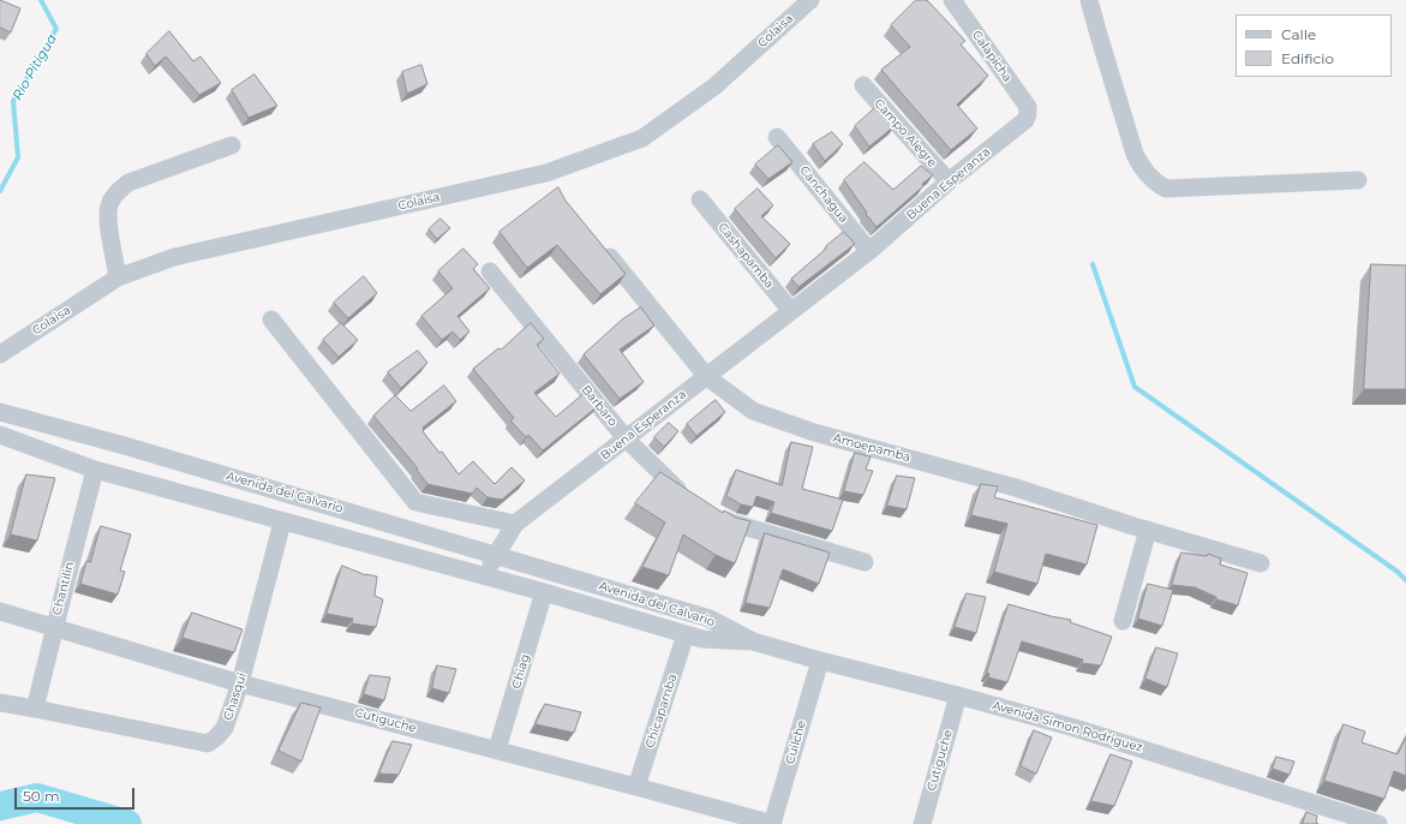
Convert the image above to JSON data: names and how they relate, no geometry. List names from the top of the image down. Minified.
{"streets":{"street":["Colaisa","Calapicha","Campo Alegre","Buena Esperanza","Canchagua","Cashapamba","Barbaro","Amoepamba","Avenida del Calvario","Chantilin","Chiag","Chasqui","Chicapamba","Cutiguche","Avenida Simon Rodriguez","Cuilche"]},"crossings":[["Calapicha","Buena Esperanza"],["Campo Alegre","Buena Esperanza"],["Buena Esperanza","Canchagua"],["Buena Esperanza","Cashapamba"],["Buena Esperanza","Barbaro"],["Buena Esperanza","Amoepamba"],["Avenida del Calvario","Chantilin"],["Avenida del Calvario","Chiag"],["Avenida del Calvario","Chasqui"],["Avenida del Calvario","Chicapamba"],["Avenida del Calvario","Avenida Simon Rodriguez"],["Chantilin","Chasqui"],["Chantilin","Cutiguche"],["Chiag","Cutiguche"],["Chasqui","Cutiguche"],["Chicapamba","Cutiguche"],["Cutiguche","Avenida Simon Rodriguez"],["Cutiguche","Cuilche"],["Avenida Simon Rodriguez","Cuilche"]],"water":["Rio Pitigua"],"legend":["Calle","Edificio"],"scale_bar":"50 m"}
